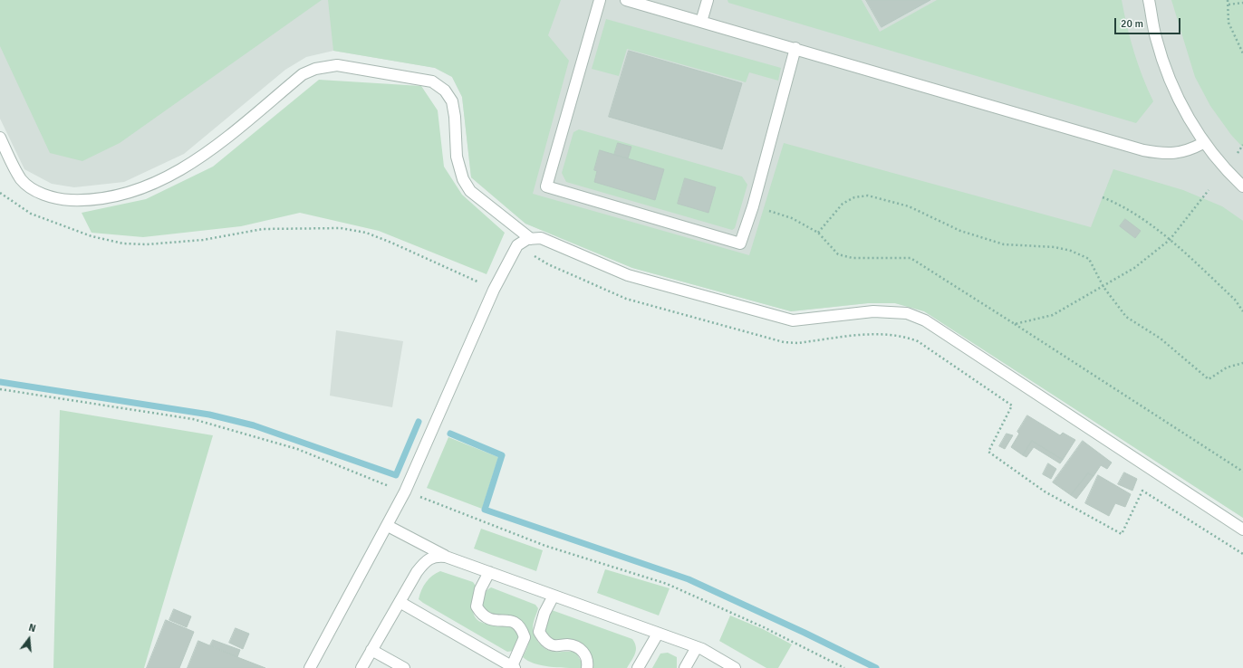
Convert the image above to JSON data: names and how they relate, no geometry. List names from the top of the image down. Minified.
{"scale_bar":"20 m","north":"top"}
